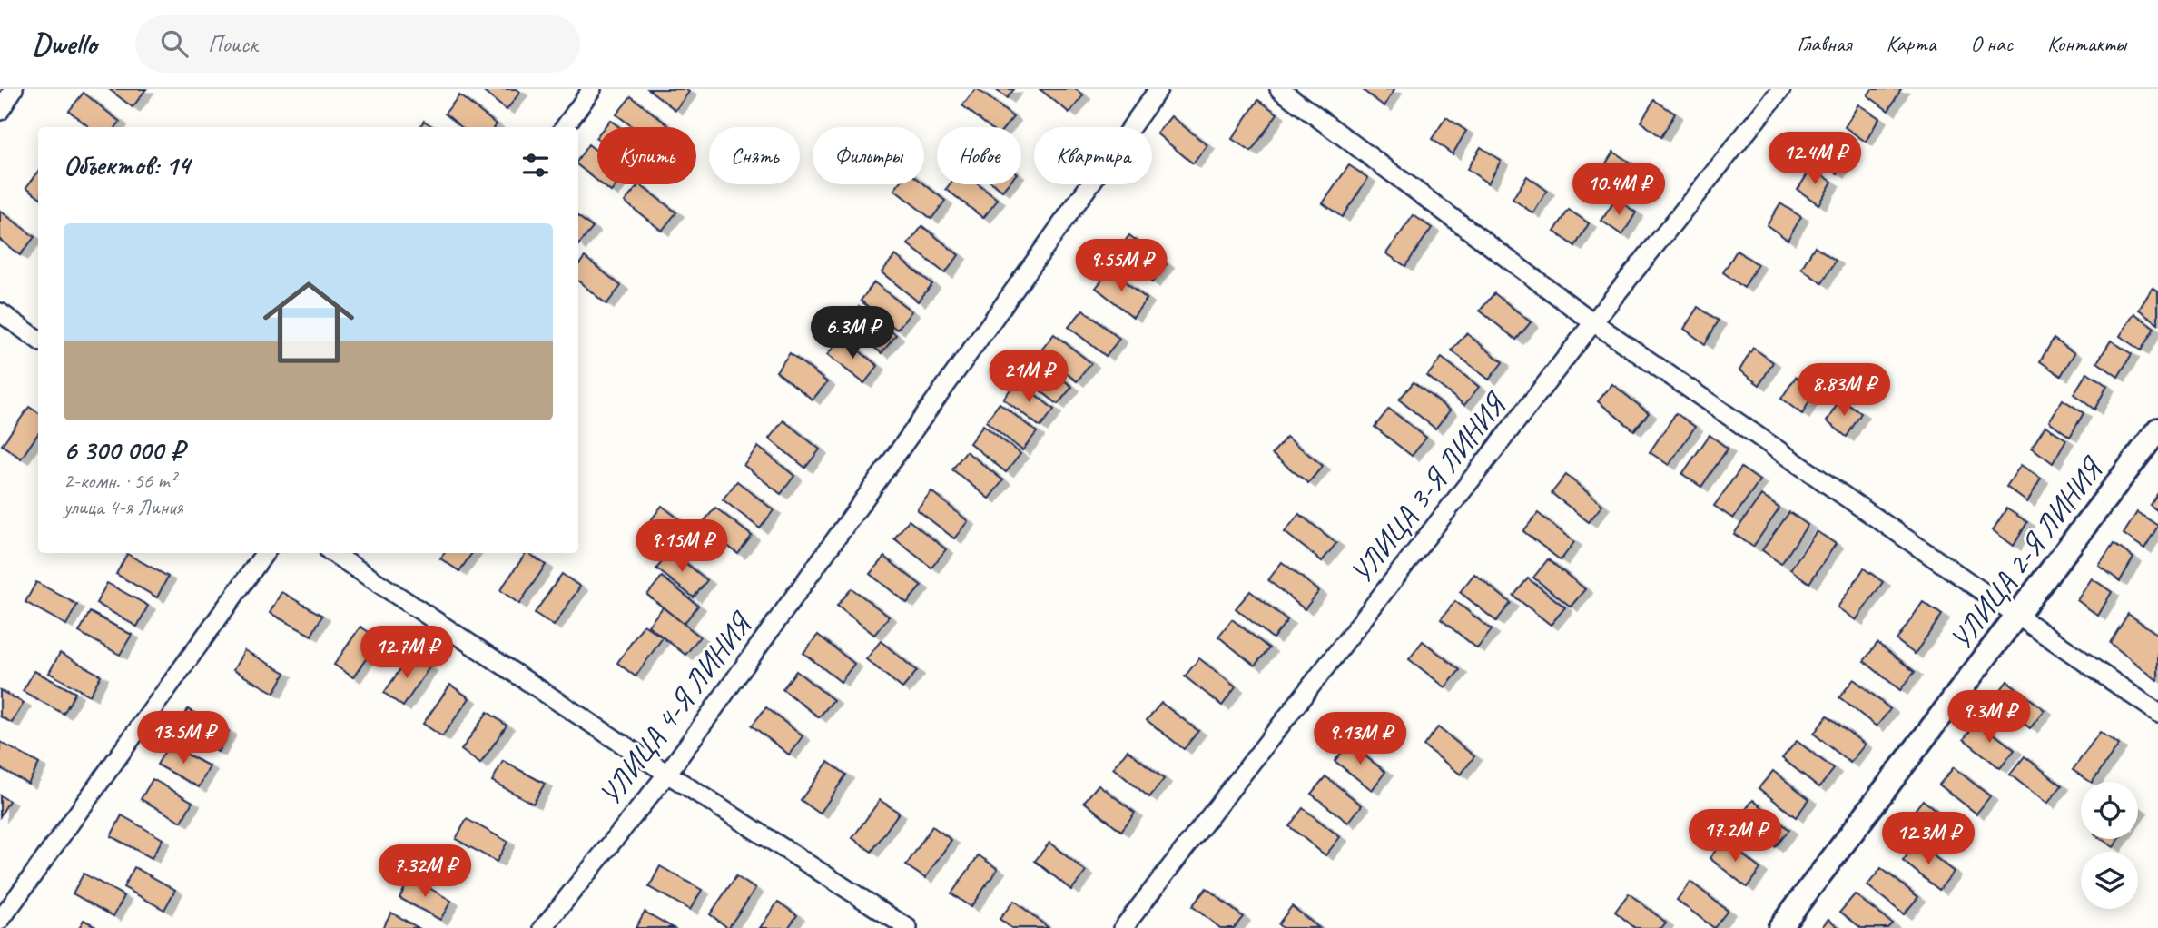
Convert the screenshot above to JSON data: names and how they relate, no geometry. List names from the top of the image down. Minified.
{"streets":{"street":["УЛИЦА 3-Я ЛИНИЯ","УЛИЦА 2-Я ЛИНИЯ","УЛИЦА 4-Я ЛИНИЯ"]},"page":{"header":"Dwello","search":"Поиск","nav":["Главная","Карта","О нас","Контакты"],"chip":["Купить","Снять","Фильтры","Новое","Квартира"],"heading":"Объектов: 14","price":["12.4M ₽","10.4M ₽","9.55M ₽","6.3M ₽","21M ₽","8.83M ₽","9.15M ₽","12.7M ₽","9.3M ₽","13.5M ₽","9.13M ₽","17.2M ₽","12.3M ₽","7.32M ₽"],"list":[{"name":"6 300 000 ₽","note":"2-комн. · 56 m² · улица 4-я Линия"}]}}
